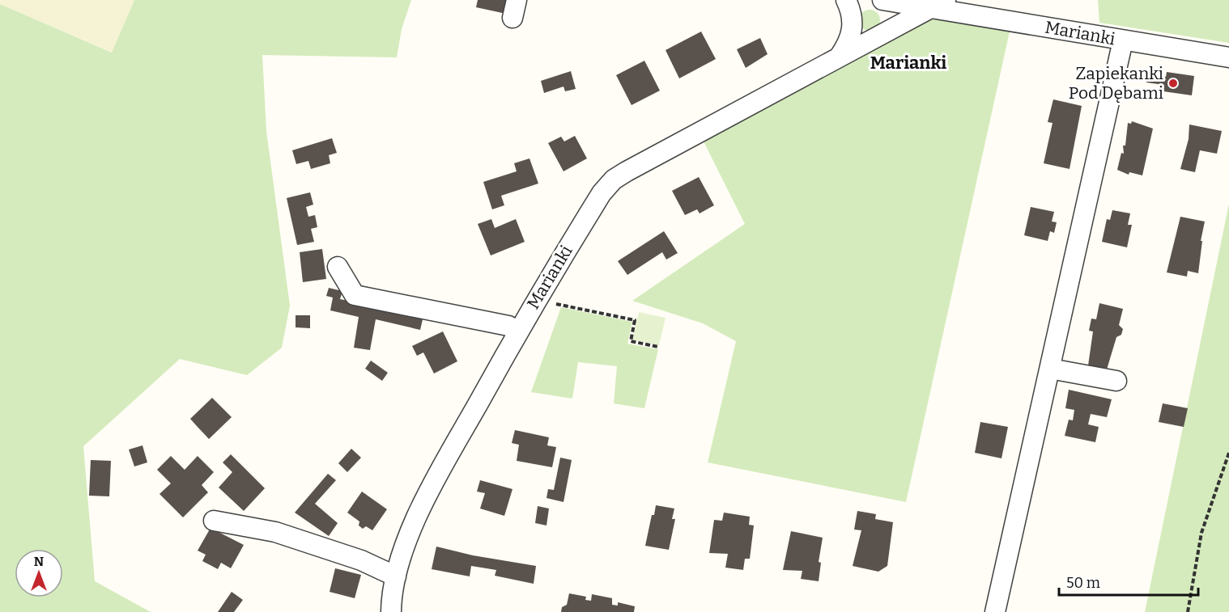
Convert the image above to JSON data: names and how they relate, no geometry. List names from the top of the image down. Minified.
{"streets":{"street":["Marianki"]},"districts":["Marianki"],"places":["Zapiekanki Pod Dębami"],"scale_bar":"50 m","north":"top"}
